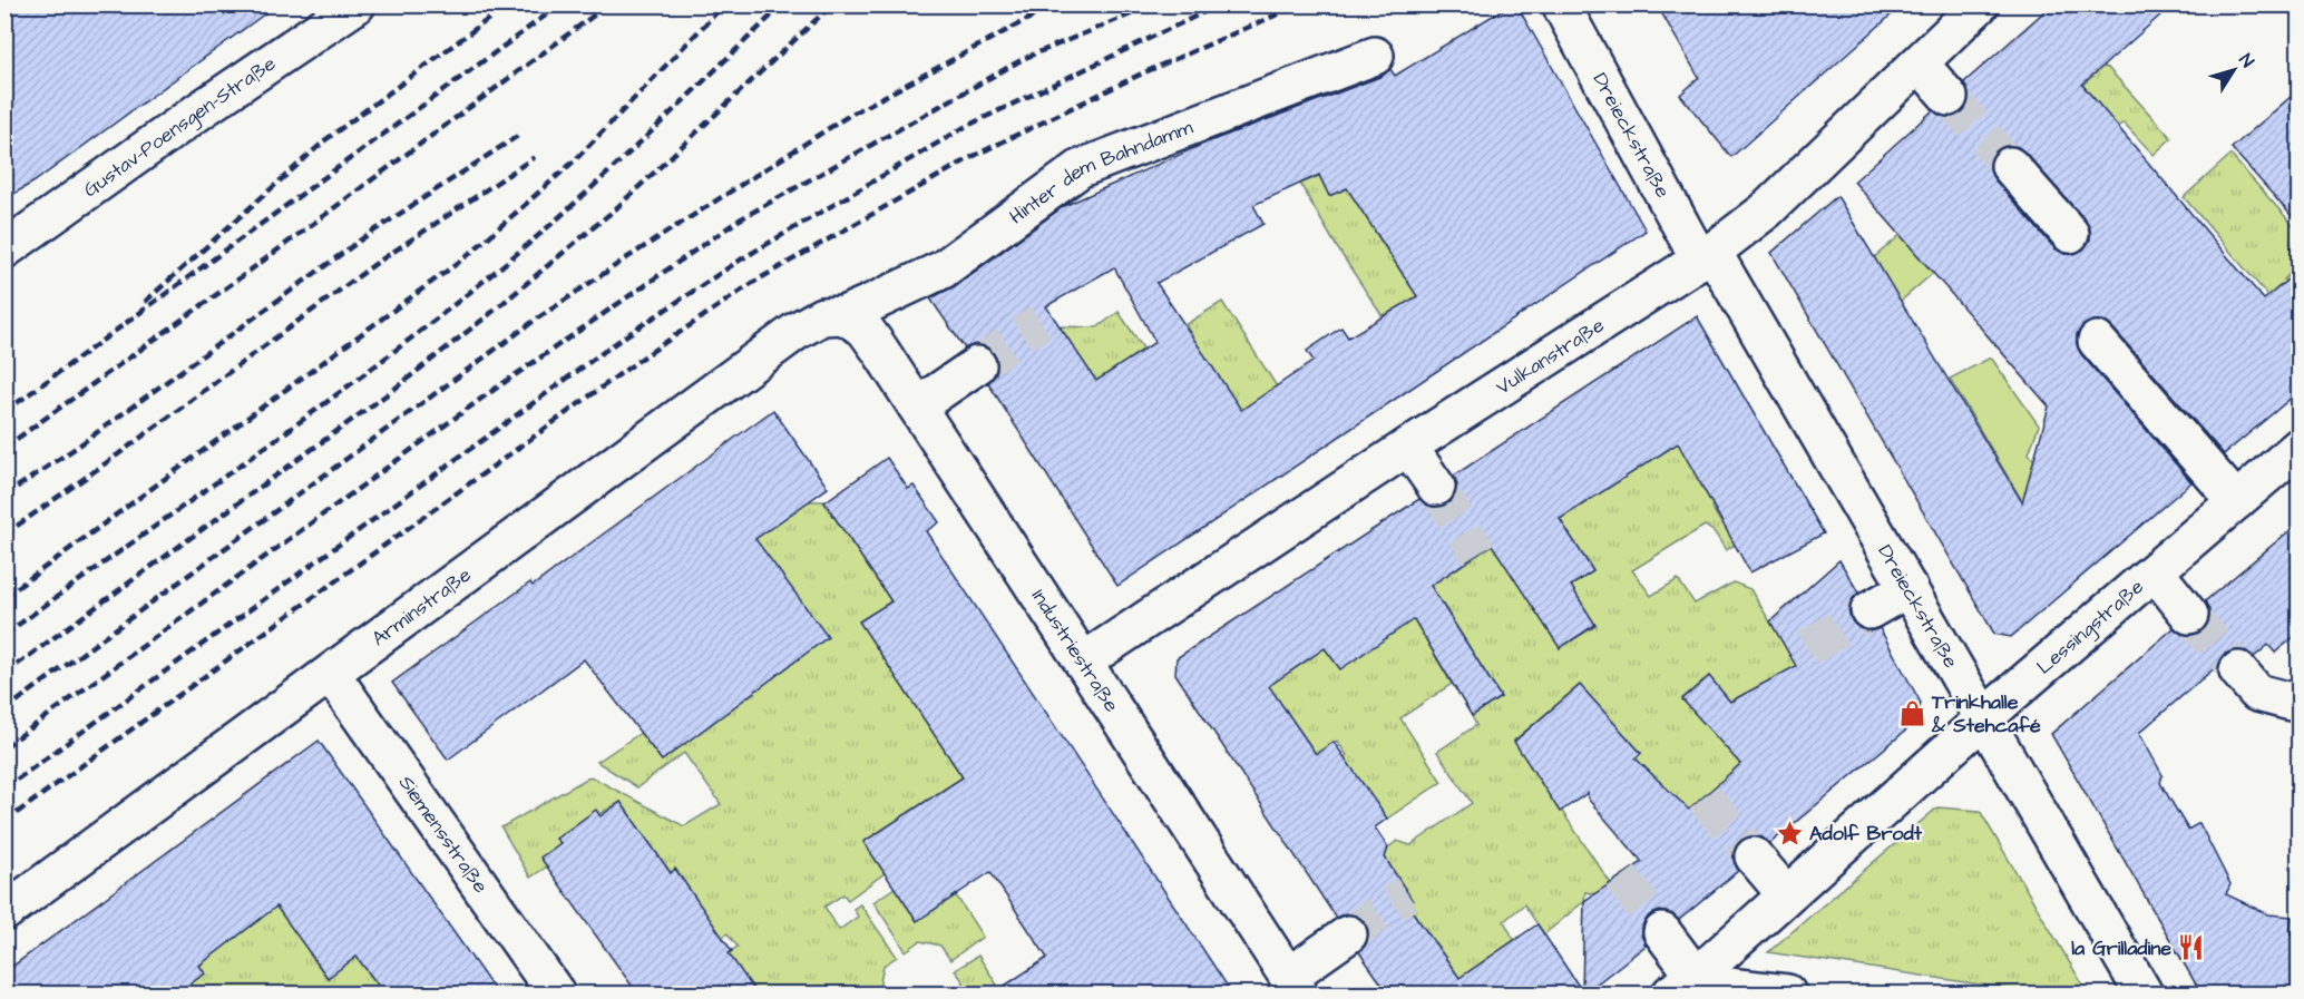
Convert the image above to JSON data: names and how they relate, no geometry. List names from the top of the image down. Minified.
{"streets":{"street":["Gustav-Poensgen-Straße","Dreieckstraße","Hinter dem Bahndamm","Vulkanstraße","Arminstraße","Lessingstraße","Industriestraße","Siemensstraße"]},"crossings":[["Dreieckstraße","Vulkanstraße"],["Dreieckstraße","Lessingstraße"],["Hinter dem Bahndamm","Arminstraße"],["Hinter dem Bahndamm","Industriestraße"],["Vulkanstraße","Industriestraße"],["Arminstraße","Industriestraße"],["Arminstraße","Siemensstraße"]],"places":{"shop":["Trinkhalle & Stehcafé"],"place":["Adolf Brodt"],"restaurant":["la Grilladine"]},"north":"top right"}
